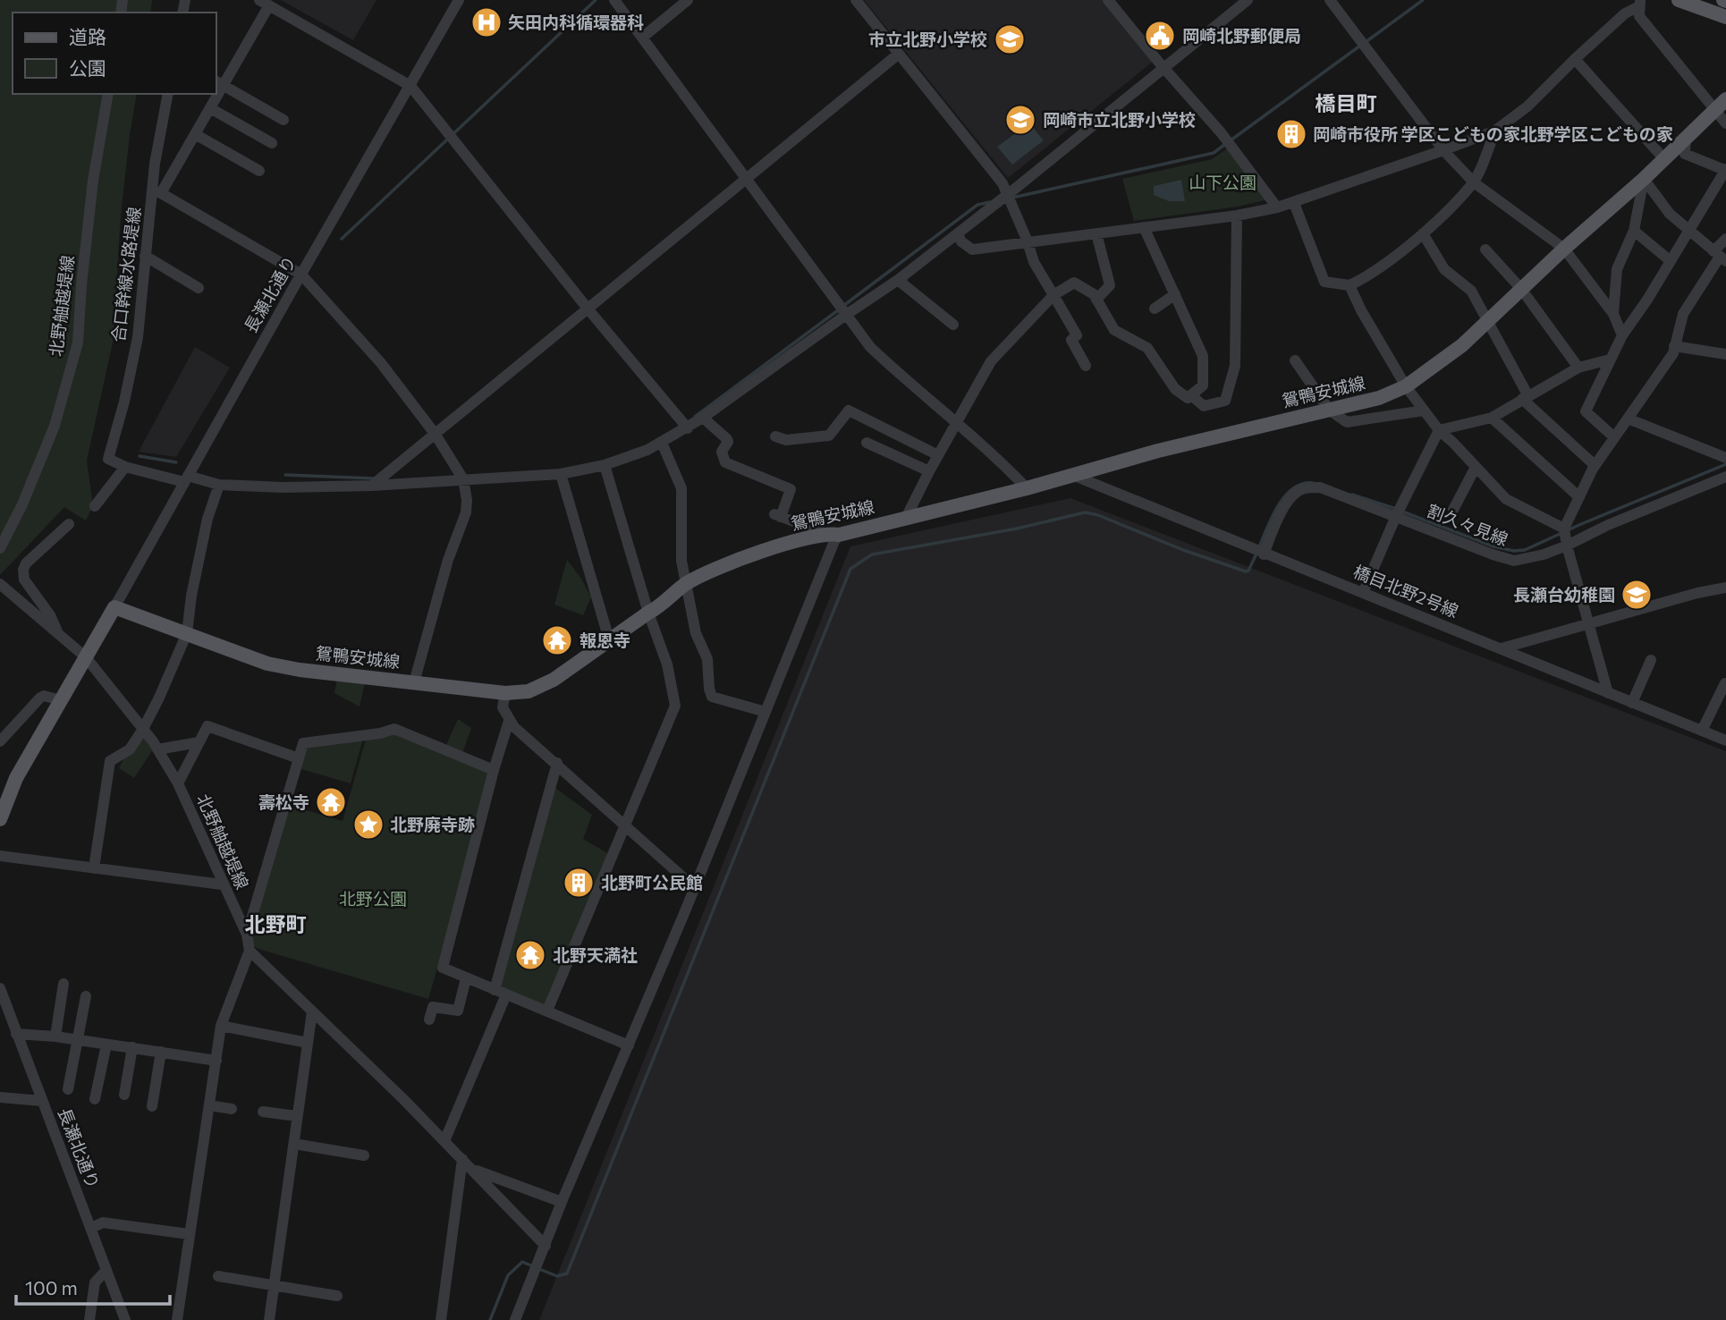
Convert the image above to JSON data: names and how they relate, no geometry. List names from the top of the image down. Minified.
{"streets":{"main road":["鴛鴨安城線"],"street":["合口幹線水路堤線","長瀬北通り","北野舳越堤線","割久々見線","橋目北野2号線"]},"crossings":[["長瀬北通り","鴛鴨安城線"],["鴛鴨安城線","橋目北野2号線"],["割久々見線","橋目北野2号線"]],"districts":["橋目町","北野町"],"parks":["山下公園","北野公園"],"places":{"hospital":["矢田内科循環器科"],"public building":["岡崎北野郵便局"],"school or university":["市立北野小学校","岡崎市立北野小学校","長瀬台幼稚園"],"building":["岡崎市役所 学区こどもの家北野学区こどもの家","北野町公民館"],"temple":["報恩寺","壽松寺","北野天満社"],"place":["北野廃寺跡"]},"legend":["道路","公園"],"scale_bar":"100 m"}
